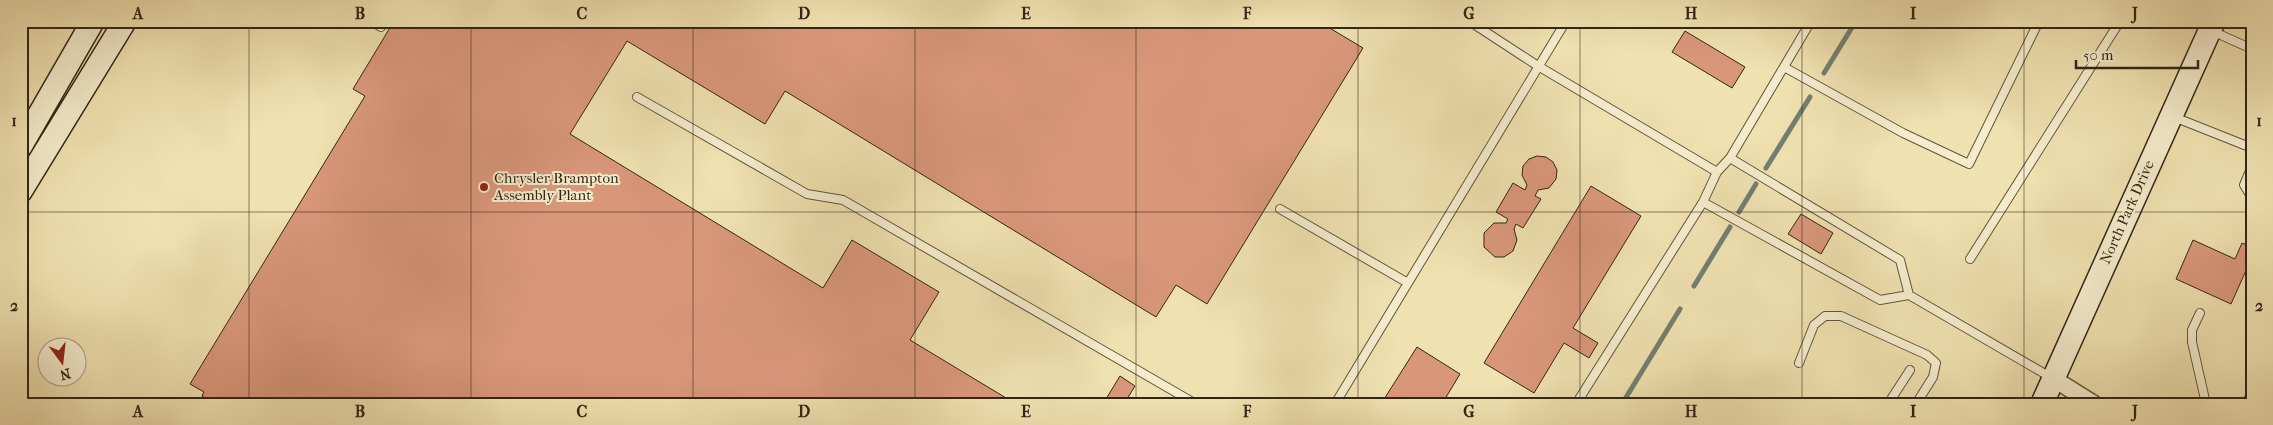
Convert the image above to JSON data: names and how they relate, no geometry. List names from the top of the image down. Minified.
{"streets":{"main road":["North Park Drive"]},"places":["Chrysler Brampton Assembly Plant"],"scale_bar":"50 m","north":"bottom","grid":{"columns":["A","B","C","D","E","F","G","H","I","J"],"rows":["1","2"]}}
